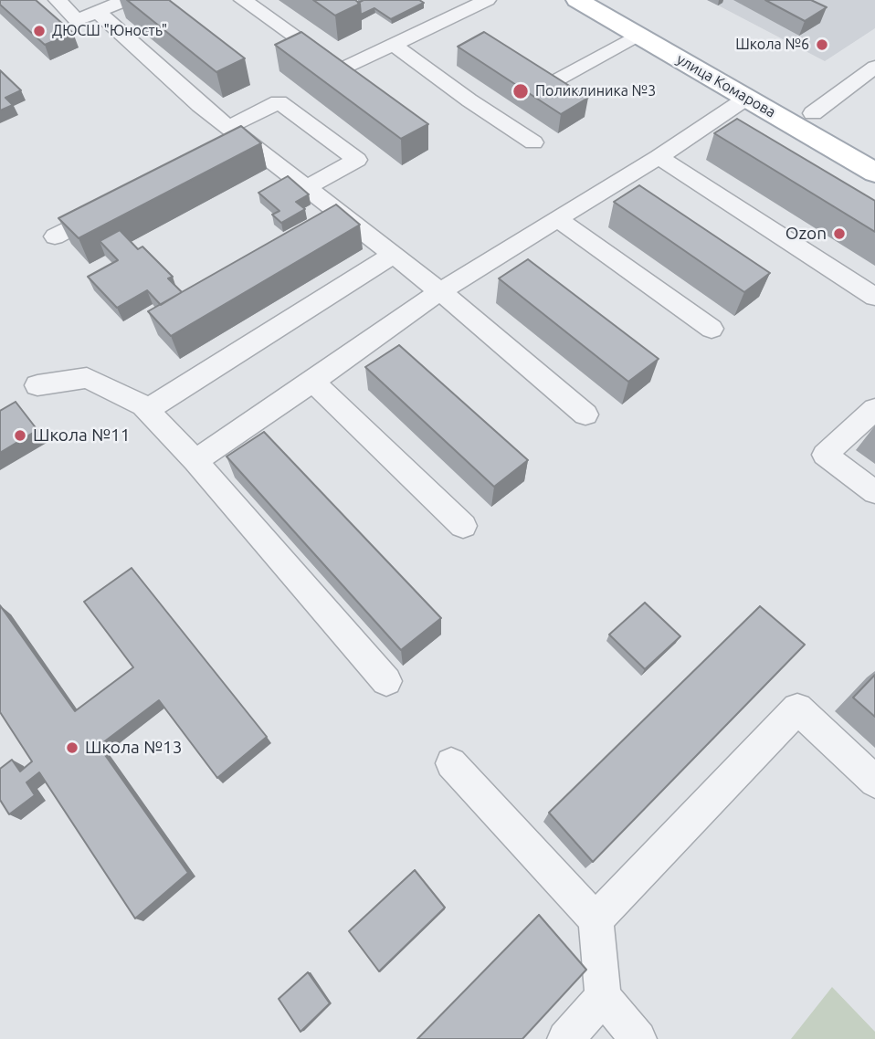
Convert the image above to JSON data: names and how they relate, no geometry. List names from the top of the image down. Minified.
{"streets":{"main road":["улица Комарова"]},"places":["ДЮСШ \"Юность\"","Школа №6","Поликлиника №3","Ozon","Школа №11","Школа №13"]}
